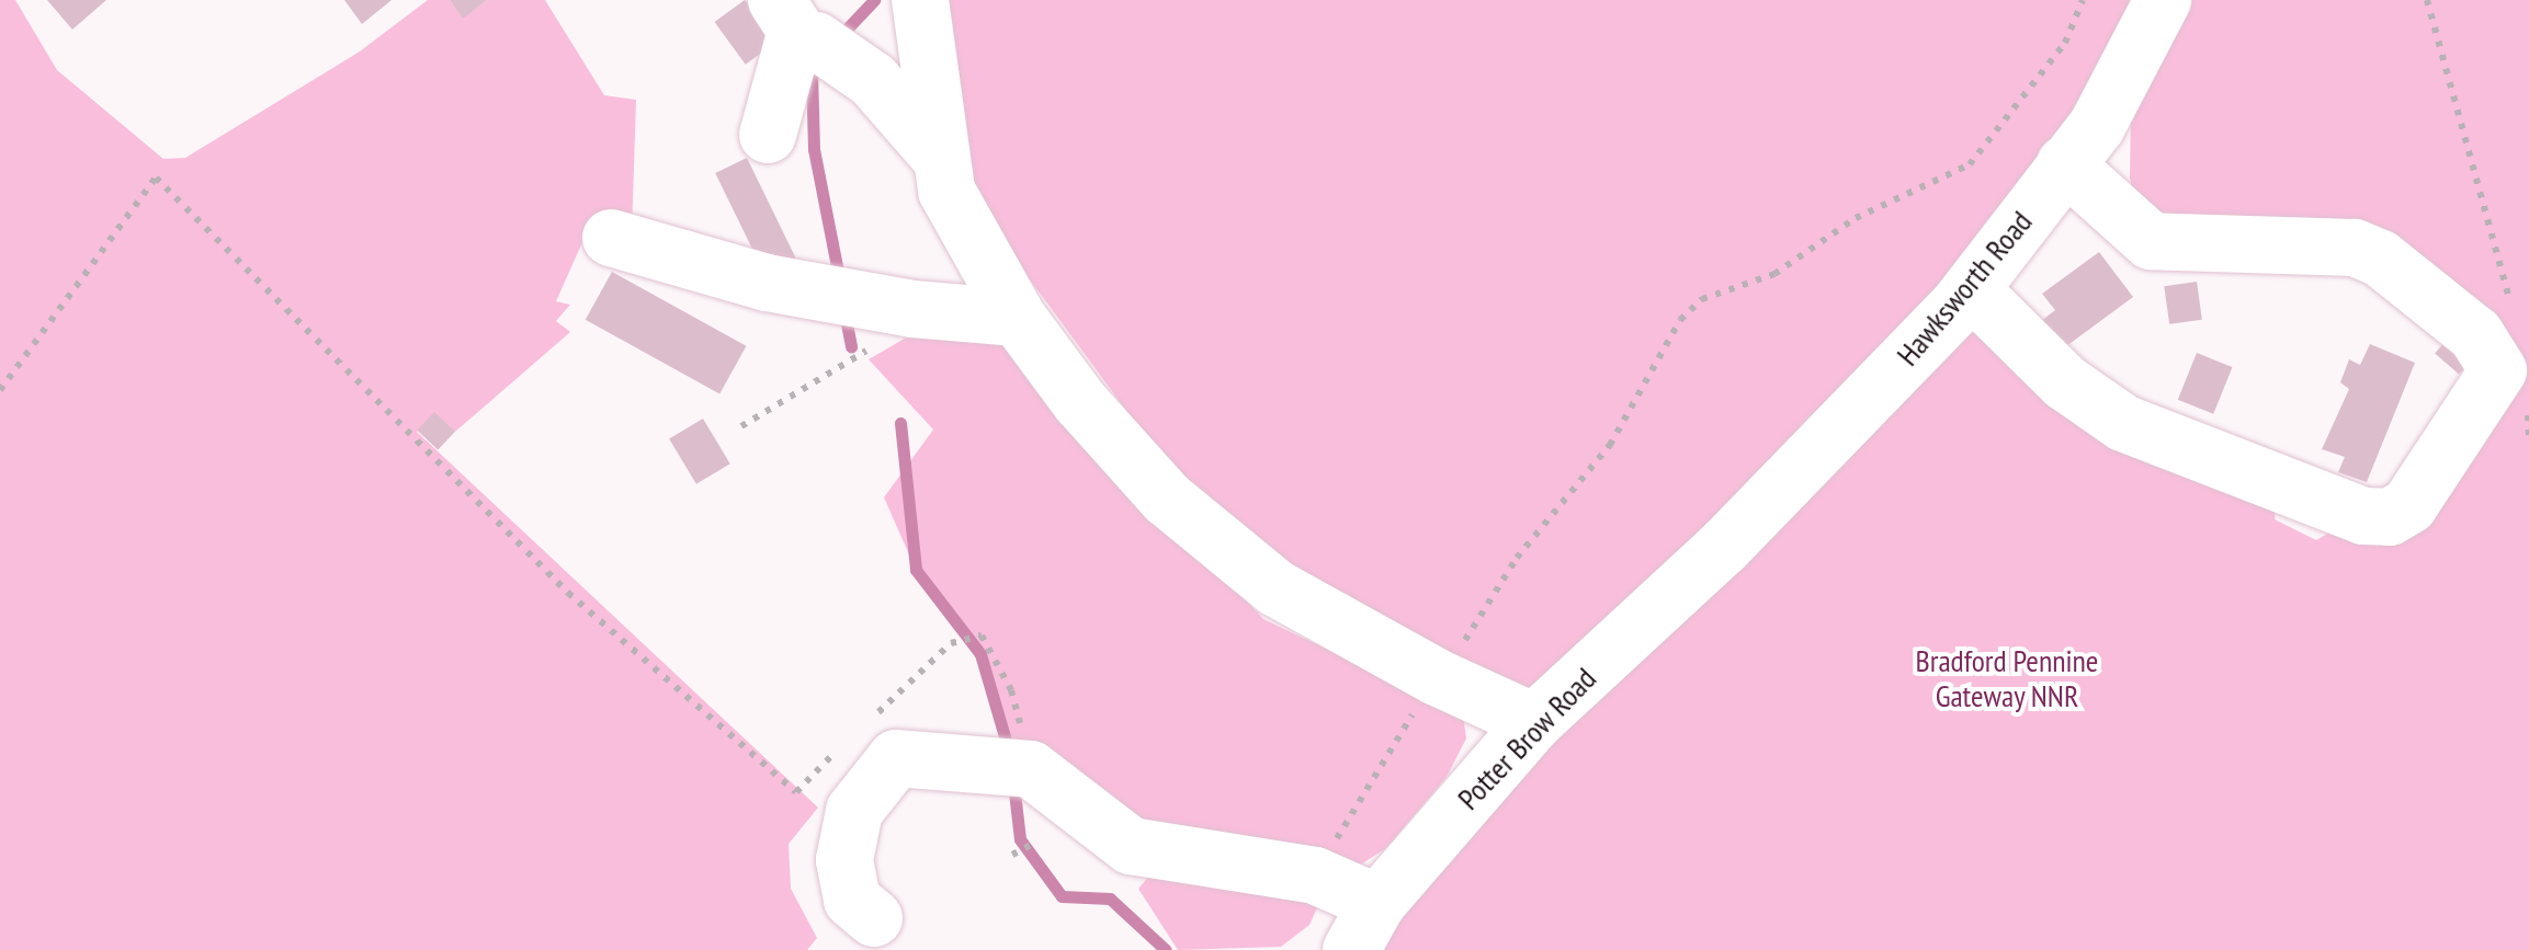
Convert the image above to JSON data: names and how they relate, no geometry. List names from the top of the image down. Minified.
{"streets":{"street":["Hawksworth Road","Potter Brow Road"]},"crossings":[["Hawksworth Road","Potter Brow Road"]],"parks":["Bradford Pennine Gateway NNR"]}
